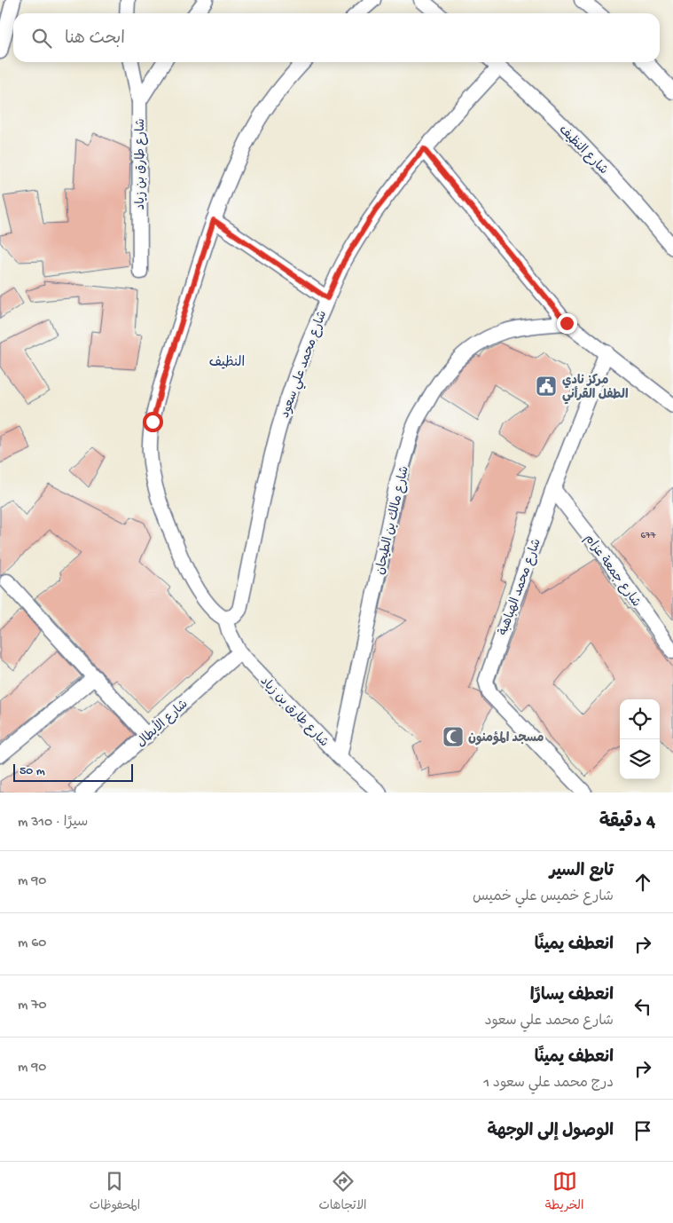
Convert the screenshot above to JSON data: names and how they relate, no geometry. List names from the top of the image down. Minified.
{"streets":{"street":["شارع النظيف","شارع طارق بن زياد","شارع محمد علي سعود","شارع مالك بن الطيحان","شارع جمعة عزام","شارع محمد الهباهبة","شارع الأبطال"]},"crossings":[["شارع النظيف","شارع محمد علي سعود"],["شارع طارق بن زياد","شارع محمد علي سعود"],["شارع طارق بن زياد","شارع مالك بن الطيحان"],["شارع طارق بن زياد","شارع الأبطال"],["شارع جمعة عزام","شارع محمد الهباهبة"]],"districts":["النظيف"],"places":{"public building":["مركز نادي الطفل القرأني"],"mosque":["مسجد المؤمنون"]},"house_numbers":["677"],"scale_bar":"50 m","page":{"search":"ابحث هنا","scale":"50 m","heading":["4 دقيقة","سيرًا · 310 m"],"list":[["تابع السير","شارع خميس علي خميس","90 m"],["انعطف يمينًا","60 m"],["انعطف يسارًا","شارع محمد علي سعود","70 m"],["انعطف يمينًا","درج محمد علي سعود 1","90 m"],"الوصول إلى الوجهة"],"nav":["الخريطة","الاتجاهات","المحفوظات"]}}
